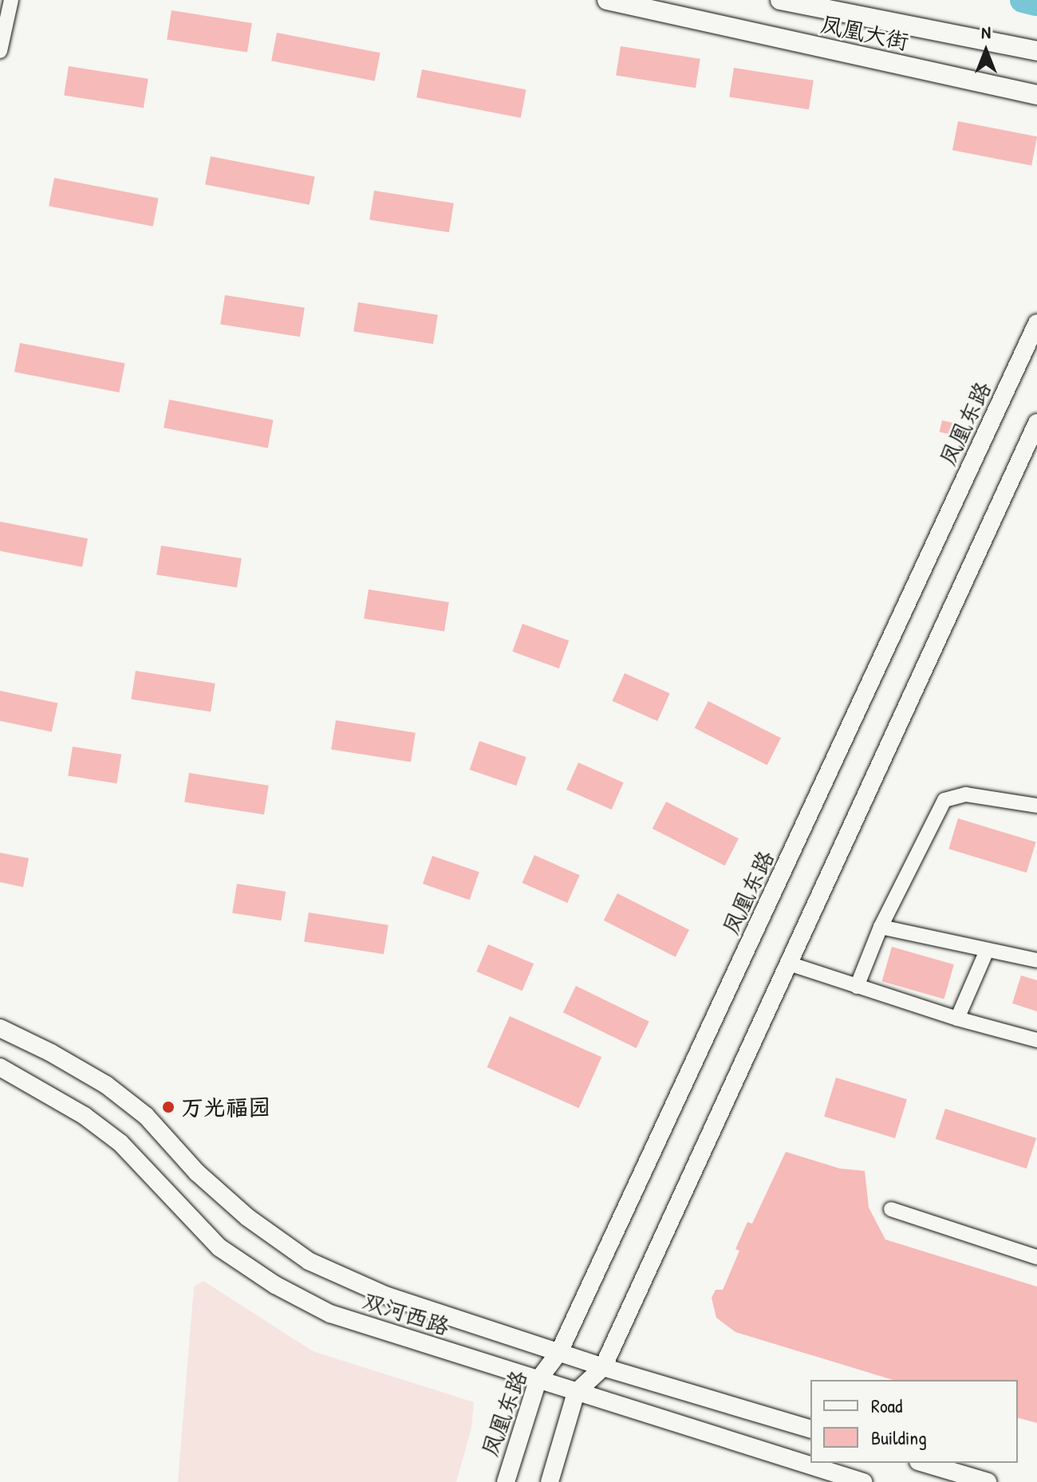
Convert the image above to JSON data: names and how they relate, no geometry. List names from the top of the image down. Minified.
{"streets":{"main road":["凤凰大街"],"street":["凤凰东路","双河西路"]},"crossings":[["凤凰东路","双河西路"]],"places":["万光福园"],"legend":["Road","Building"],"north":"top"}
